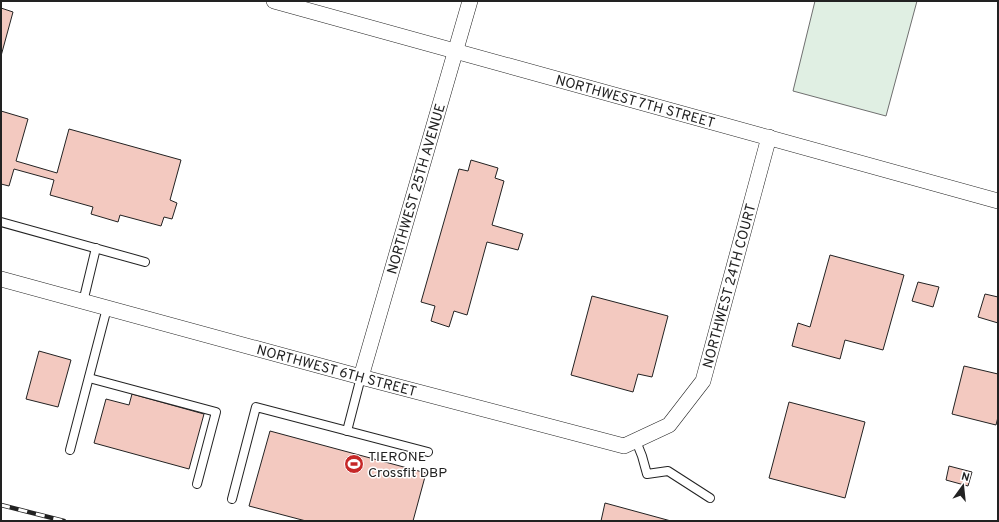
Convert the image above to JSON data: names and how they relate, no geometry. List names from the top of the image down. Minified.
{"streets":{"street":["NORTHWEST 7TH STREET","NORTHWEST 25TH AVENUE","NORTHWEST 24TH COURT","NORTHWEST 6TH STREET"]},"crossings":[["NORTHWEST 7TH STREET","NORTHWEST 25TH AVENUE"],["NORTHWEST 7TH STREET","NORTHWEST 24TH COURT"],["NORTHWEST 25TH AVENUE","NORTHWEST 6TH STREET"],["NORTHWEST 24TH COURT","NORTHWEST 6TH STREET"]],"places":{"sports":["TIERONE Crossfit DBP"]},"north":"top"}
